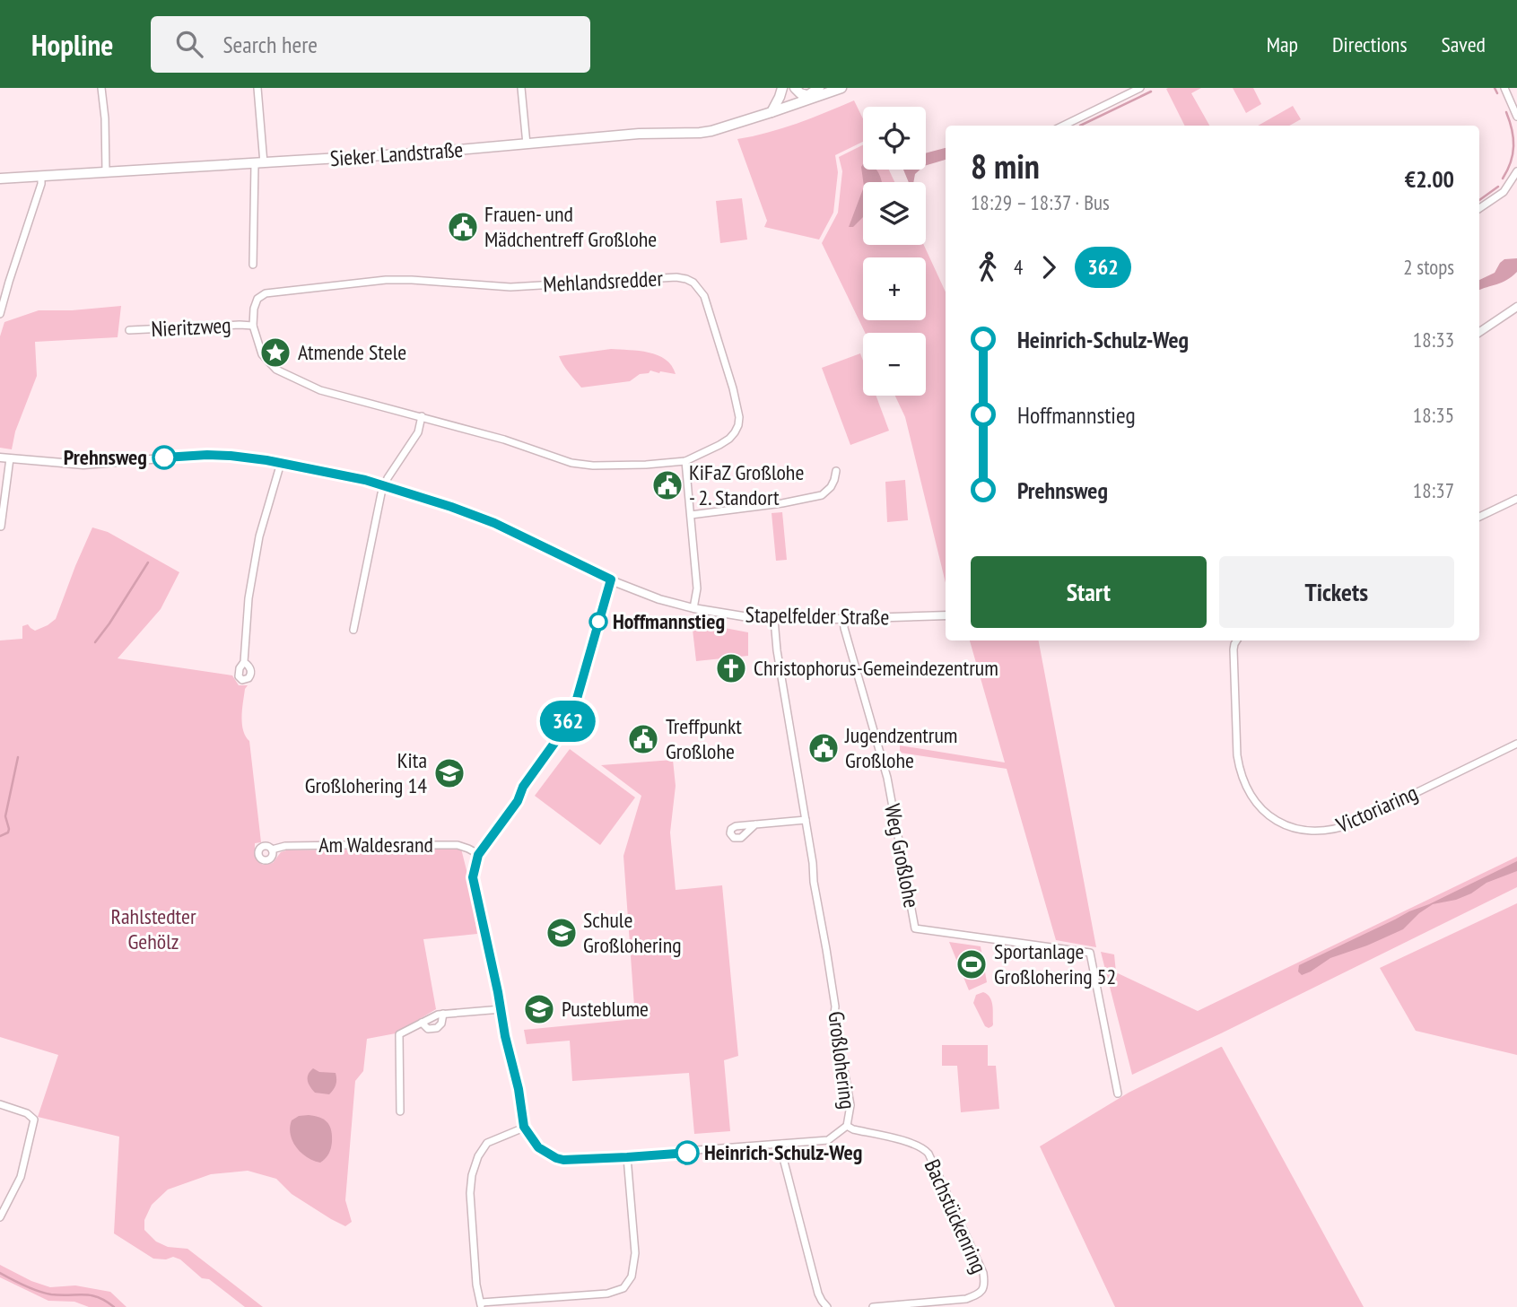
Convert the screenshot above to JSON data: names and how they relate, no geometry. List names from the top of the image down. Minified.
{"streets":{"main road":["Sieker Landstraße"],"street":["Mehlandsredder","Nieritzweg","Stapelfelder Straße","Victoriaring","Am Waldesrand","Weg Großlohe","Großlohering","Bachstückenring"]},"crossings":[["Mehlandsredder","Nieritzweg"],["Stapelfelder Straße","Weg Großlohe"],["Stapelfelder Straße","Großlohering"],["Großlohering","Bachstückenring"]],"parks":["Rahlstedter Gehölz"],"places":{"public building":["Frauen- und Mädchentreff Großlohe","KiFaZ Großlohe - 2. Standort","Treffpunkt Großlohe","Jugendzentrum Großlohe"],"place":["Atmende Stele"],"other":["Prehnsweg","Hoffmannstieg","Heinrich-Schulz-Weg"],"church":["Christophorus-Gemeindezentrum"],"school or university":["Kita Großlohering 14","Schule Großlohering","Pusteblume"],"sports":["Sportanlage Großlohering 52"]},"lines":["bus line 362"],"page":{"header":"Hopline","search":"Search here","nav":["Map","Directions","Saved"],"on_map":"362","map_buttons":["+","−"],"heading":["8 min","18:29 – 18:37 · Bus","€2.00"],"legs":["4","362","2 stops"],"list":[{"name":"Heinrich-Schulz-Weg","value":"18:33"},{"name":"Hoffmannstieg","value":"18:35"},{"name":"Prehnsweg","value":"18:37"}],"buttons":["Start","Tickets"]}}
